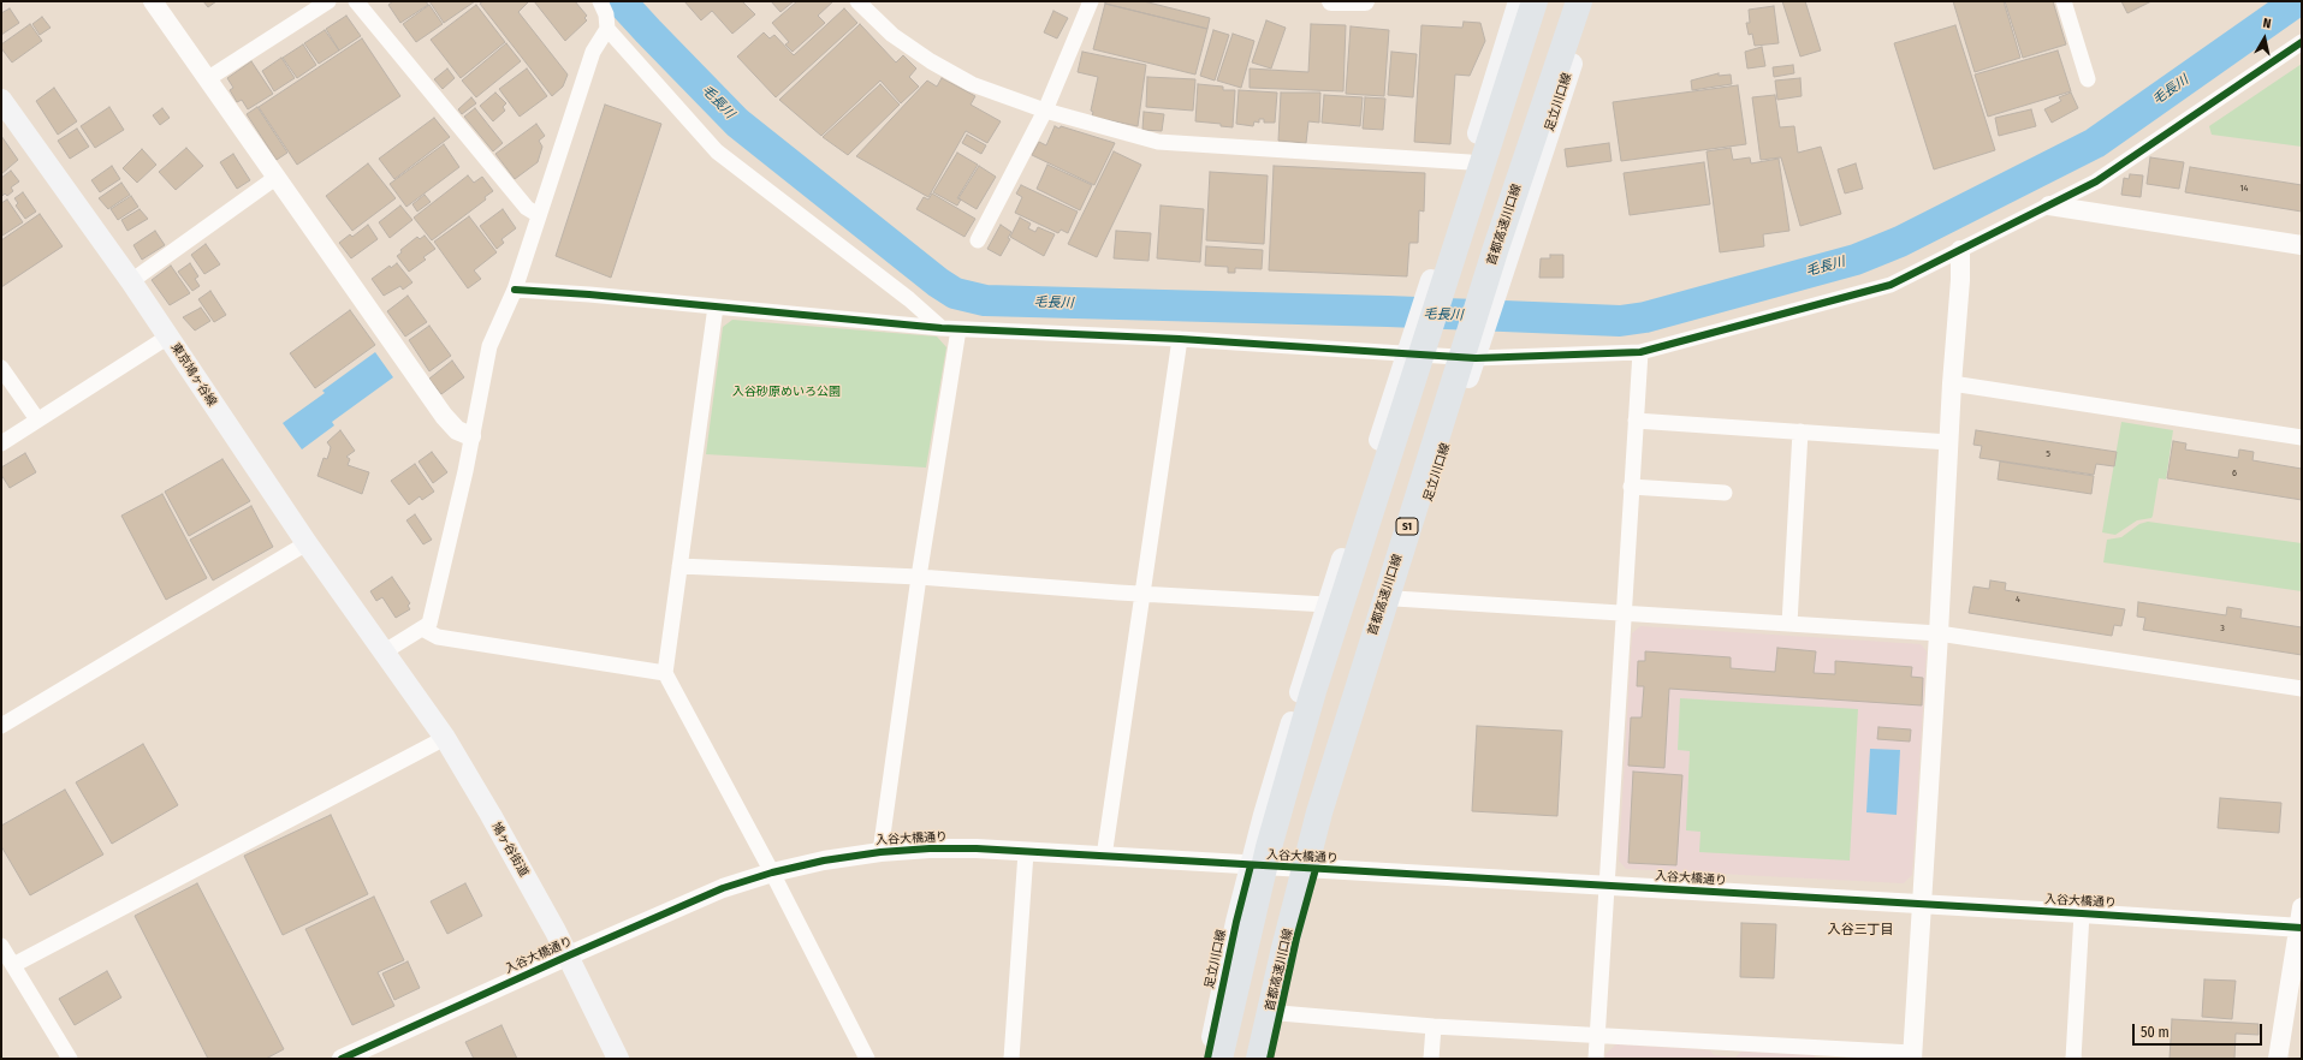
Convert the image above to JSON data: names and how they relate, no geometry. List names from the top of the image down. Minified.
{"streets":{"highway":["首都高速川口線","S1"],"main road":["足立川口線","東京鳩ヶ谷線","鳩ヶ谷街道"],"street":["入谷大橋通り"]},"crossings":[["足立川口線","入谷大橋通り"],["東京鳩ヶ谷線","鳩ヶ谷街道"],["入谷大橋通り","鳩ヶ谷街道"]],"districts":["入谷三丁目"],"water":["毛長川"],"parks":["入谷砂原めいろ公園"],"house_numbers":["14","5","6","4","3"],"scale_bar":"50 m","north":"top"}
